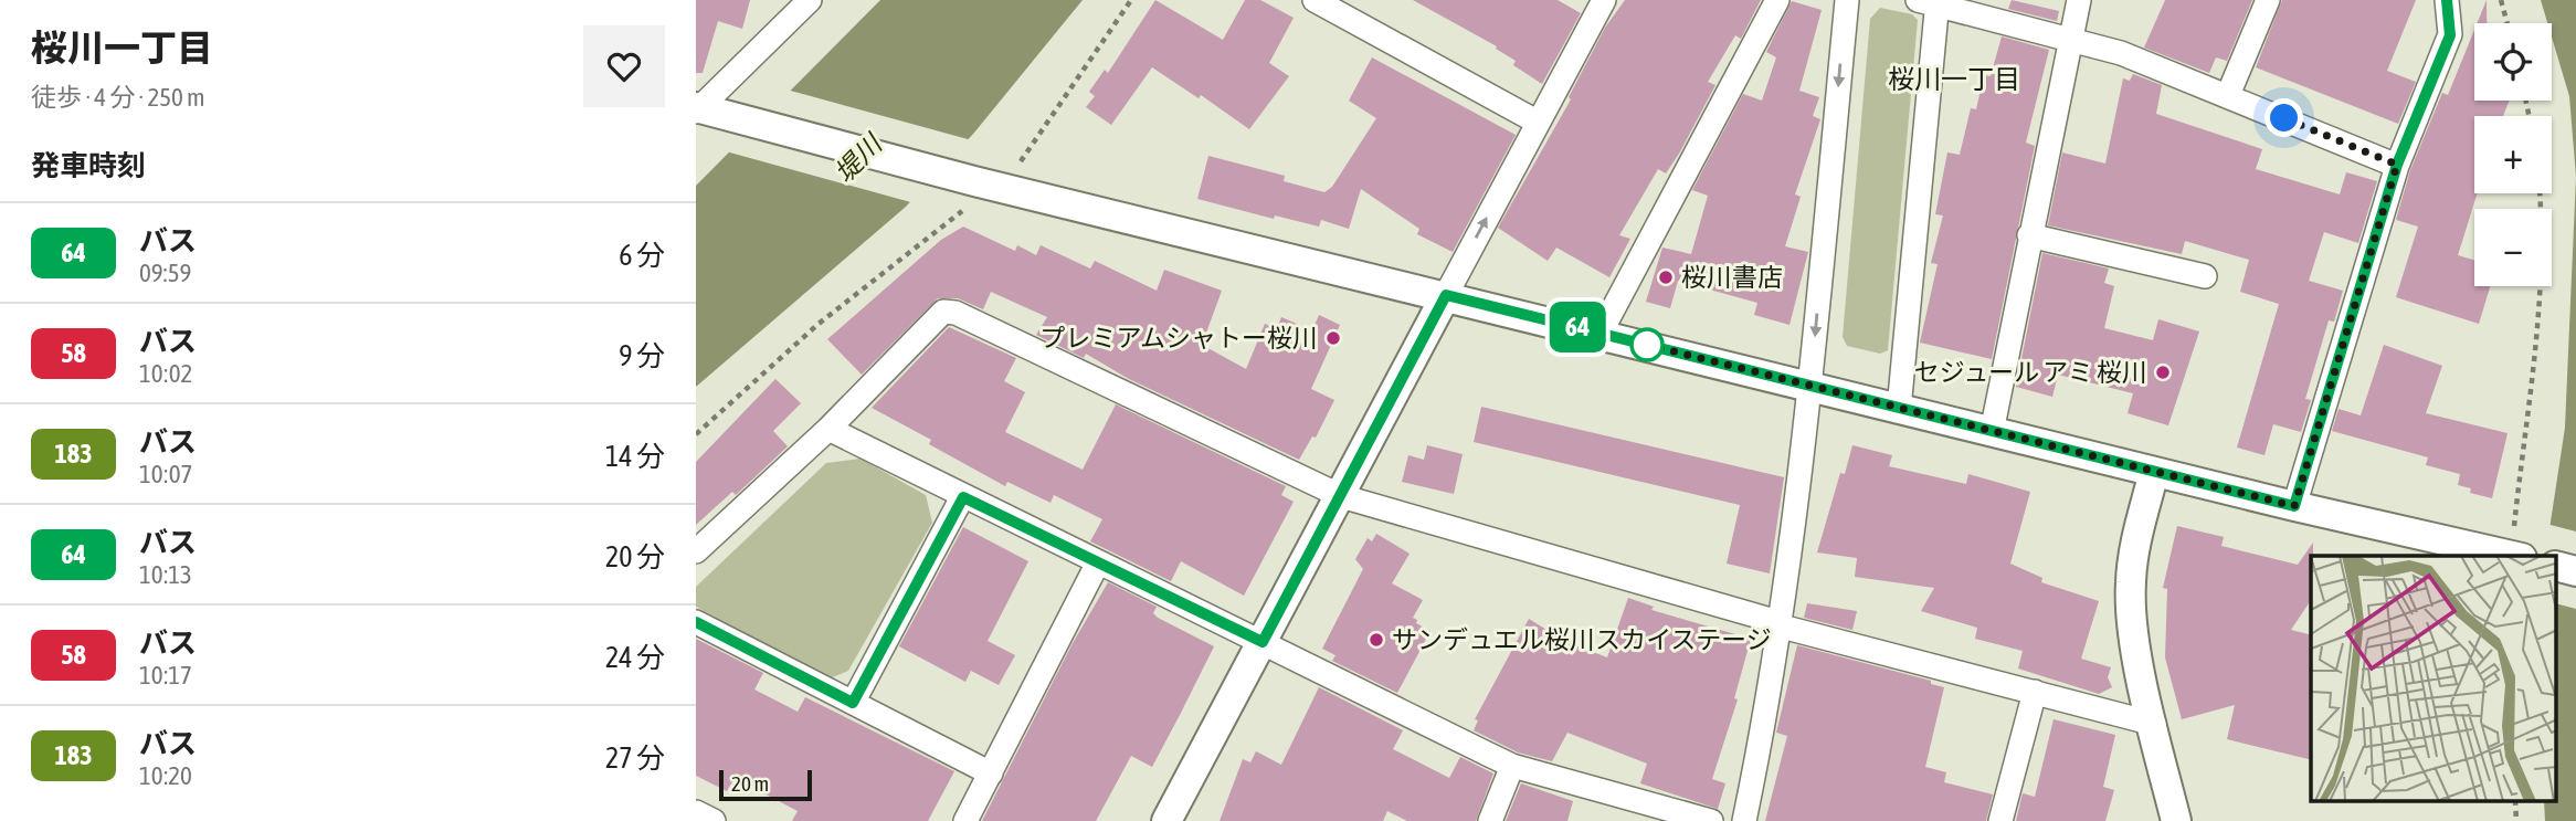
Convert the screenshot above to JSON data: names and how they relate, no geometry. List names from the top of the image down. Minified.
{"districts":["桜川一丁目"],"water":["堤川"],"places":["桜川書店","プレミアムシャトー桜川","セジュール アミ 桜川","サンデュエル桜川スカイステージ"],"lines":["bus line 64"],"scale_bar":"20 m","page":{"heading":[["桜川一丁目","徒歩 · 4 分 · 250 m"],"発車時刻"],"on_map":"64","map_buttons":["+","−"],"list":[{"mark":"64","name":"バス","note":"09:59","value":"6 分"},{"mark":"58","name":"バス","note":"10:02","value":"9 分"},{"mark":"183","name":"バス","note":"10:07","value":"14 分"},{"mark":"64","name":"バス","note":"10:13","value":"20 分"},{"mark":"58","name":"バス","note":"10:17","value":"24 分"},{"mark":"183","name":"バス","note":"10:20","value":"27 分"}],"scale":"20 m"}}
